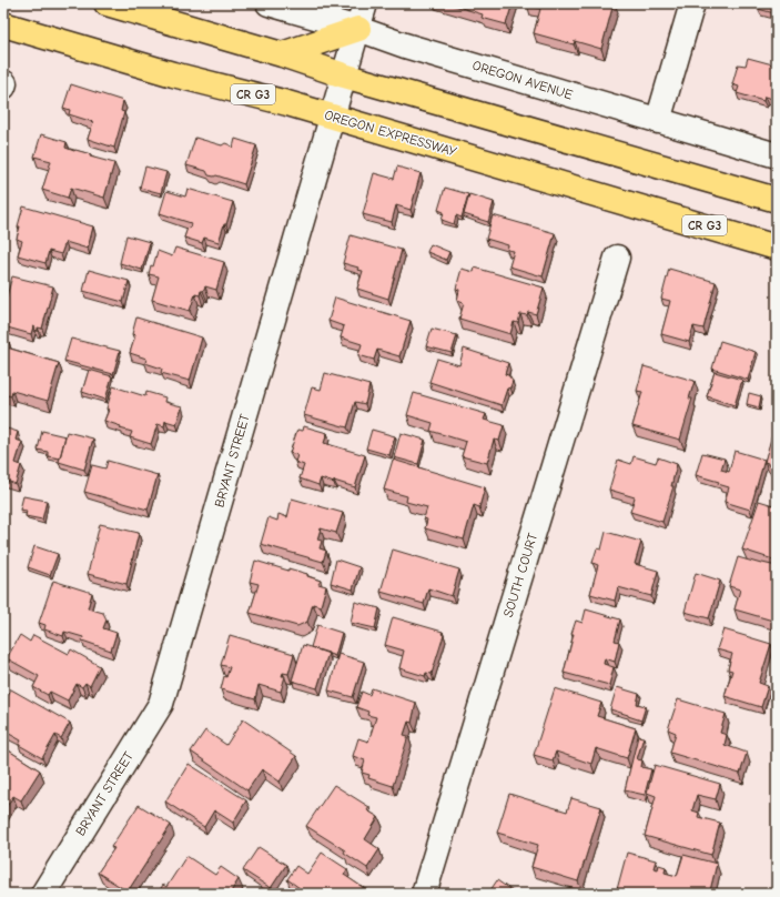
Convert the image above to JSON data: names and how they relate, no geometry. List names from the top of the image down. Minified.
{"streets":{"main road":["CR G3","OREGON EXPRESSWAY"],"street":["OREGON AVENUE","BRYANT STREET","SOUTH COURT"]},"crossings":[["OREGON AVENUE","BRYANT STREET"],["OREGON EXPRESSWAY","BRYANT STREET"]]}
